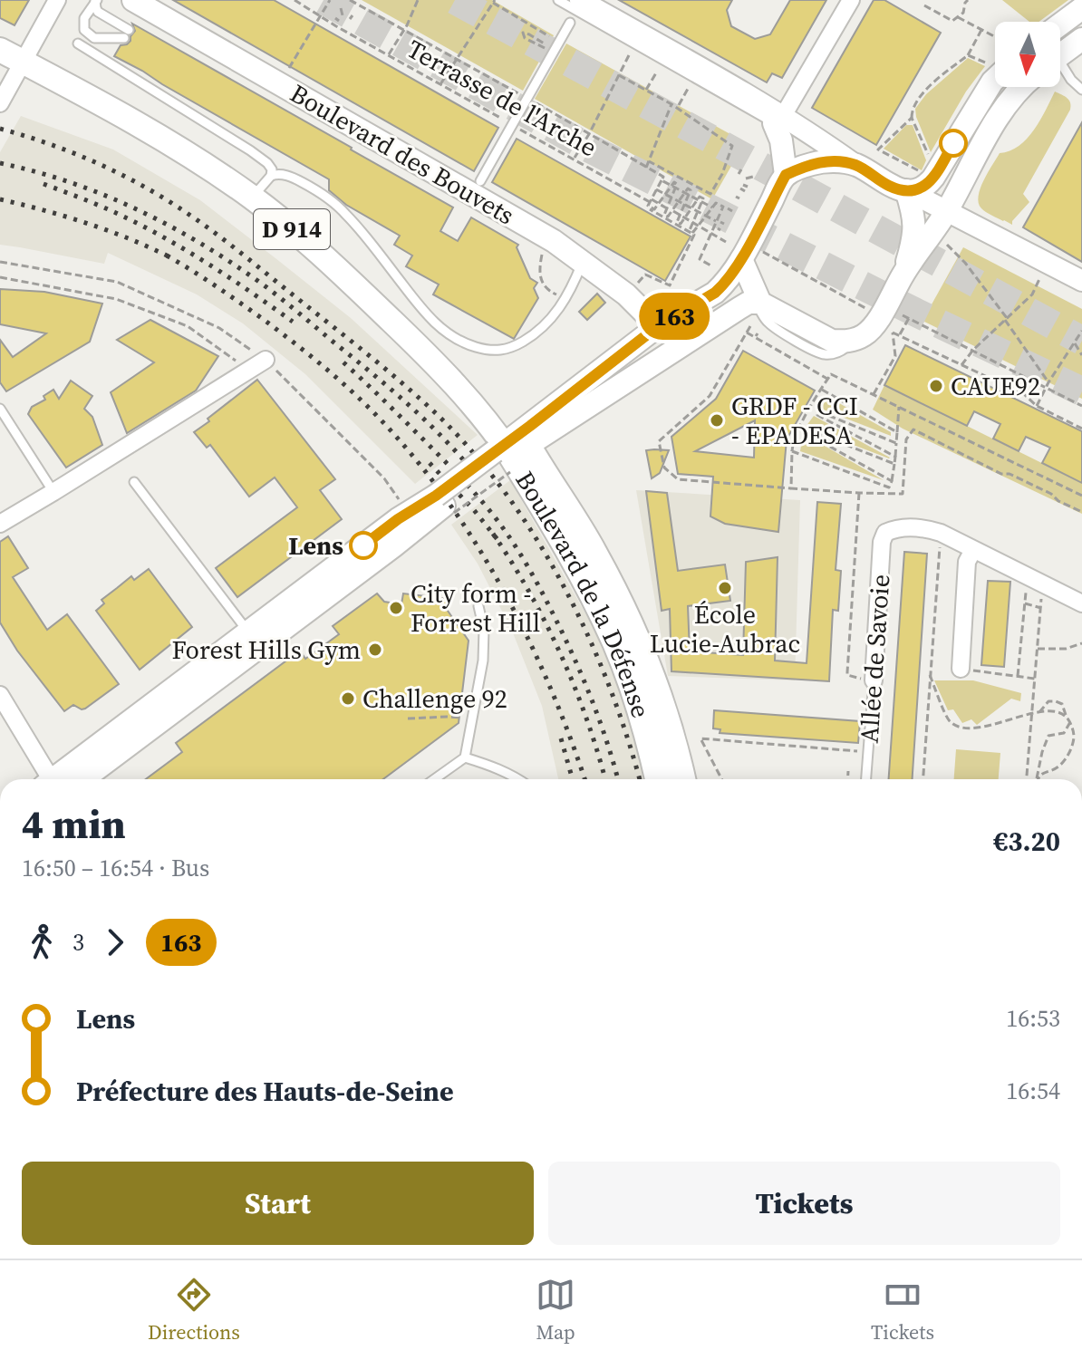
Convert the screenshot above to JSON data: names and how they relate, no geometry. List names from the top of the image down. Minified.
{"streets":{"highway":["D 914","Boulevard de la Défense"],"main road":["Boulevard des Bouvets"],"street":["Allée de Savoie"],"path":["Terrasse de l'Arche"]},"places":["CAUE92","GRDF - CCI - EPADESA","Lens","École Lucie-Aubrac","City form - Forrest Hill","Forest Hills Gym","Challenge 92"],"lines":["bus line 163"],"north":"bottom","page":{"on_map":"163","heading":["4 min","16:50 – 16:54 · Bus","€3.20"],"legs":["3","163"],"list":[{"name":"Lens","value":"16:53"},{"name":"Préfecture des Hauts-de-Seine","value":"16:54"}],"buttons":["Start","Tickets"],"tabs":["Directions","Map","Tickets"]}}
